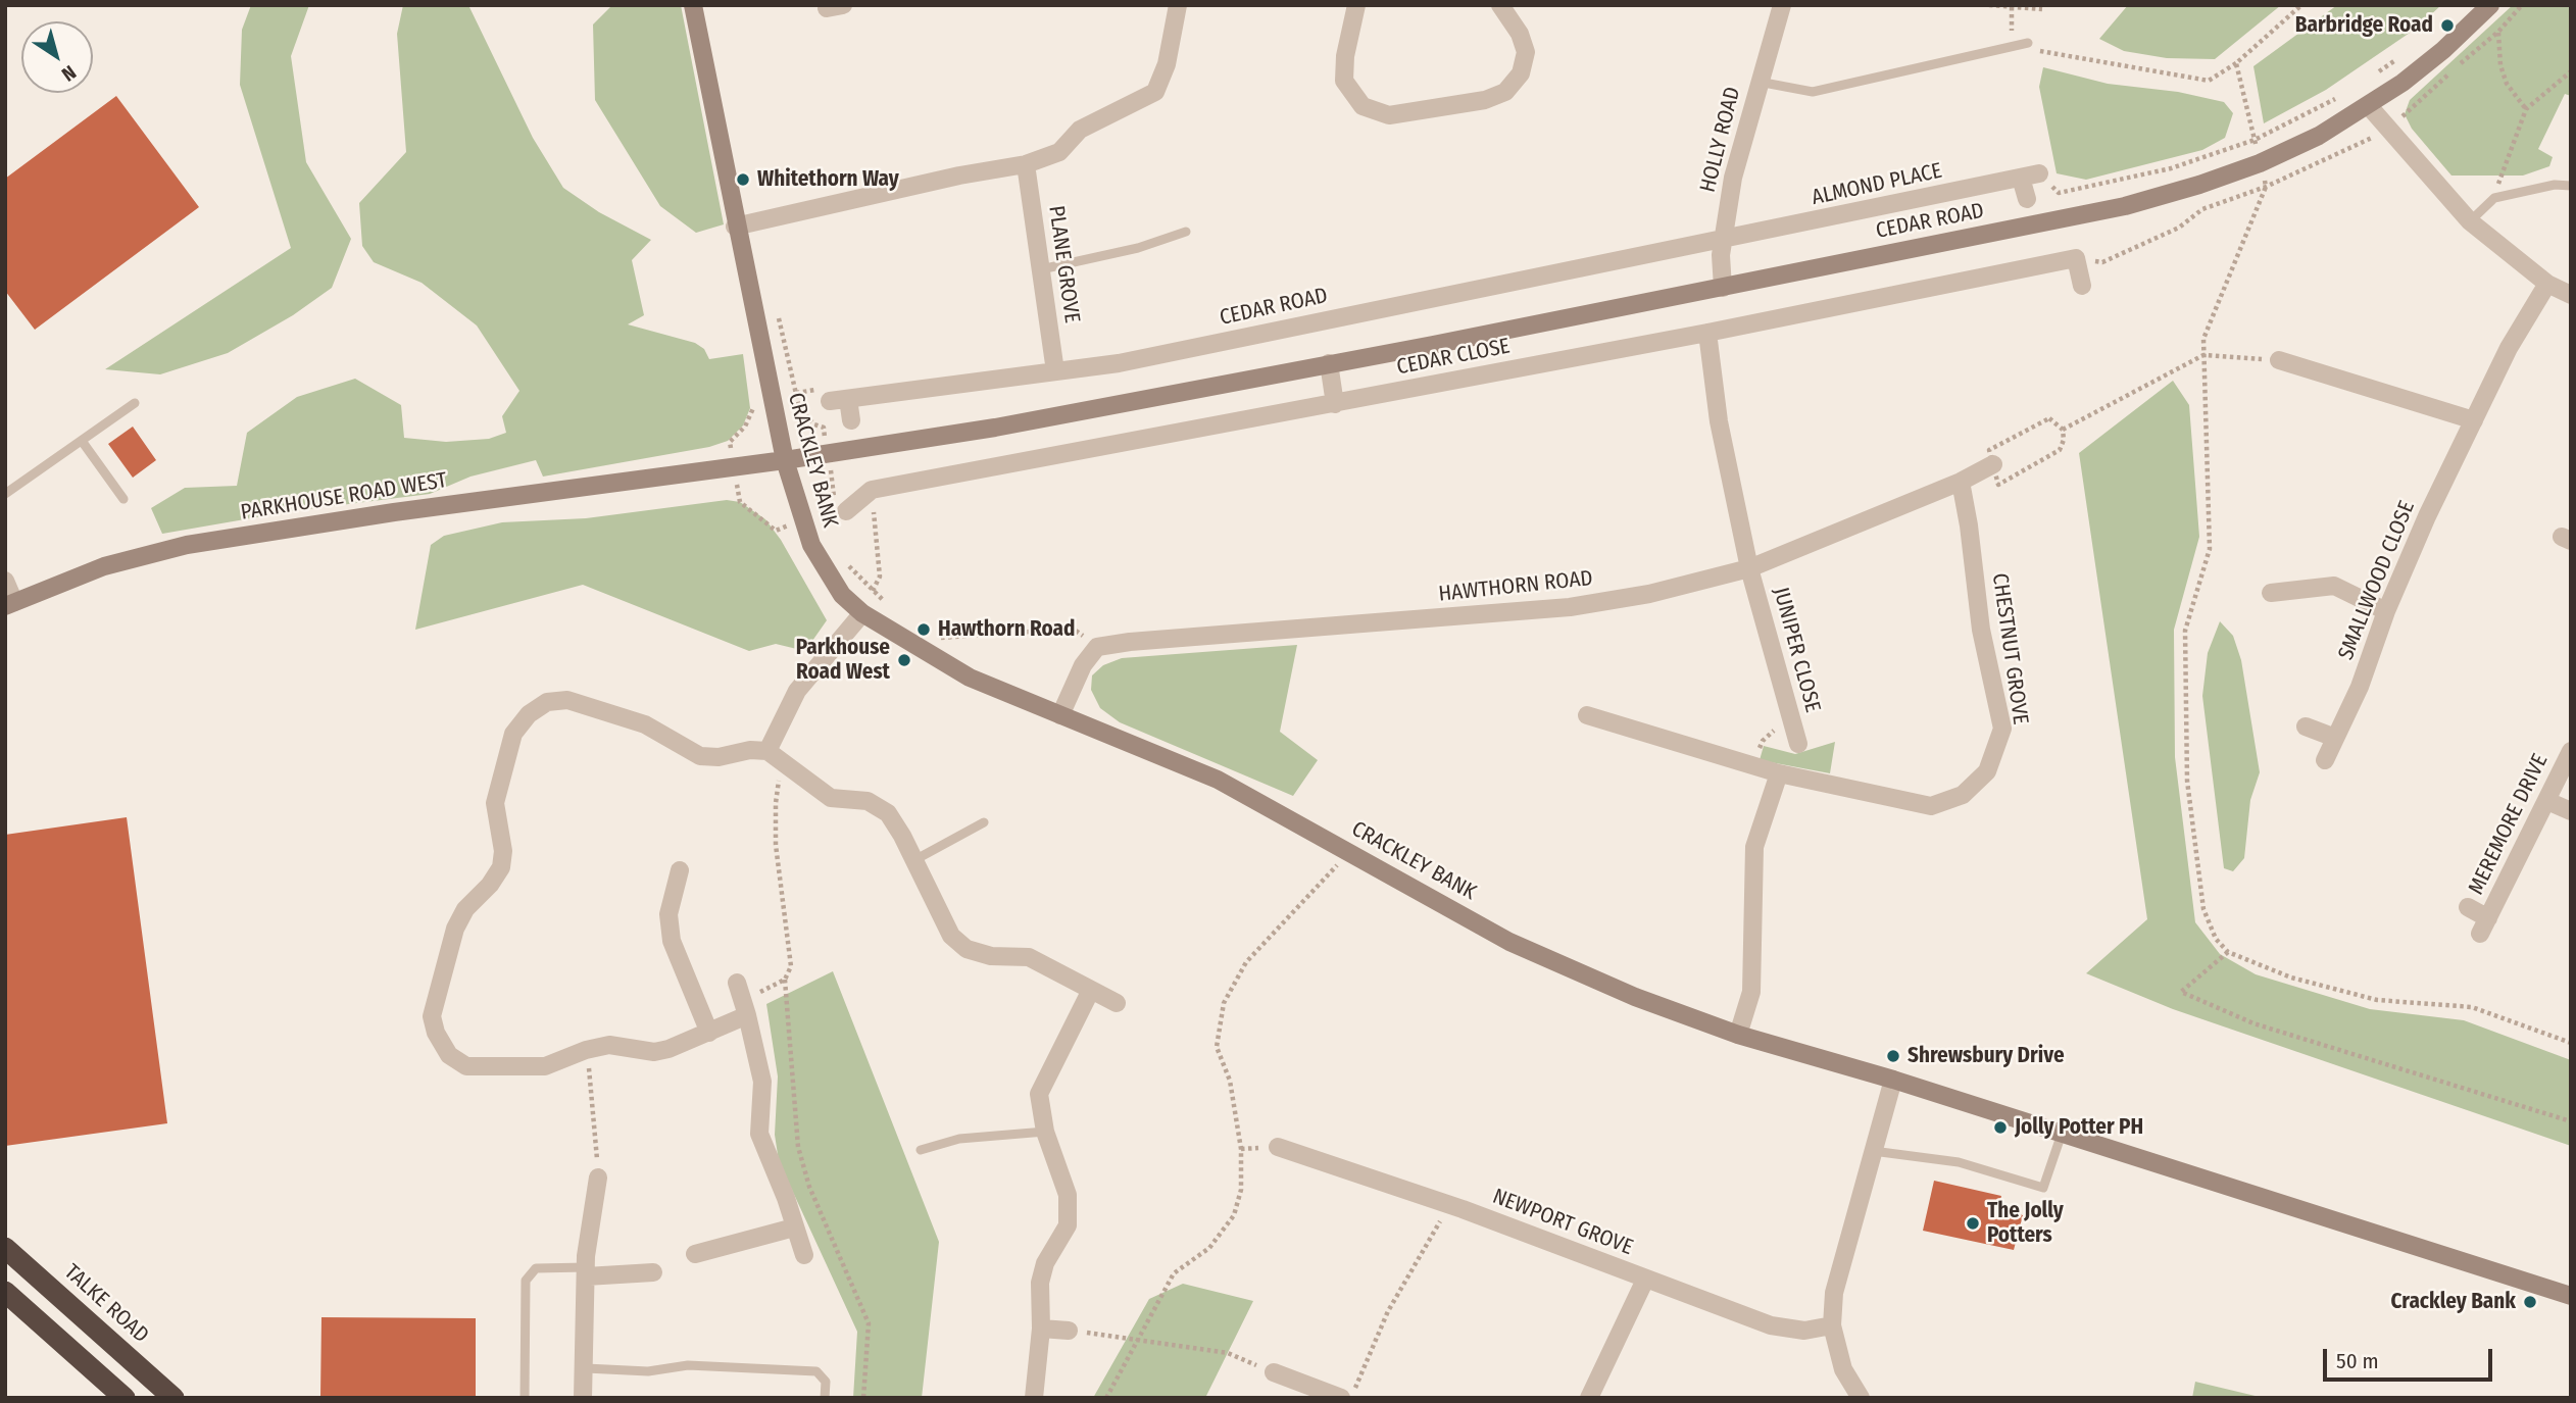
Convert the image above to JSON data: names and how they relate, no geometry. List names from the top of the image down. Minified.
{"streets":{"highway":["TALKE ROAD"],"street":["HOLLY ROAD","ALMOND PLACE","CEDAR ROAD","PLANE GROVE","CEDAR CLOSE","CRACKLEY BANK","PARKHOUSE ROAD WEST","SMALLWOOD CLOSE","HAWTHORN ROAD","CHESTNUT GROVE","JUNIPER CLOSE","MEREMORE DRIVE","NEWPORT GROVE"]},"crossings":[["HOLLY ROAD","ALMOND PLACE"],["HOLLY ROAD","CEDAR ROAD"],["ALMOND PLACE","CEDAR ROAD"],["CEDAR ROAD","PLANE GROVE"],["CEDAR ROAD","CRACKLEY BANK"],["CEDAR ROAD","PARKHOUSE ROAD WEST"],["CRACKLEY BANK","PARKHOUSE ROAD WEST"],["CRACKLEY BANK","HAWTHORN ROAD"],["HAWTHORN ROAD","CHESTNUT GROVE"],["HAWTHORN ROAD","JUNIPER CLOSE"]],"places":["Barbridge Road","Whitethorn Way","Hawthorn Road","Parkhouse Road West","Shrewsbury Drive","Jolly Potter PH","The Jolly Potters","Crackley Bank"],"scale_bar":"50 m","north":"bottom right"}
